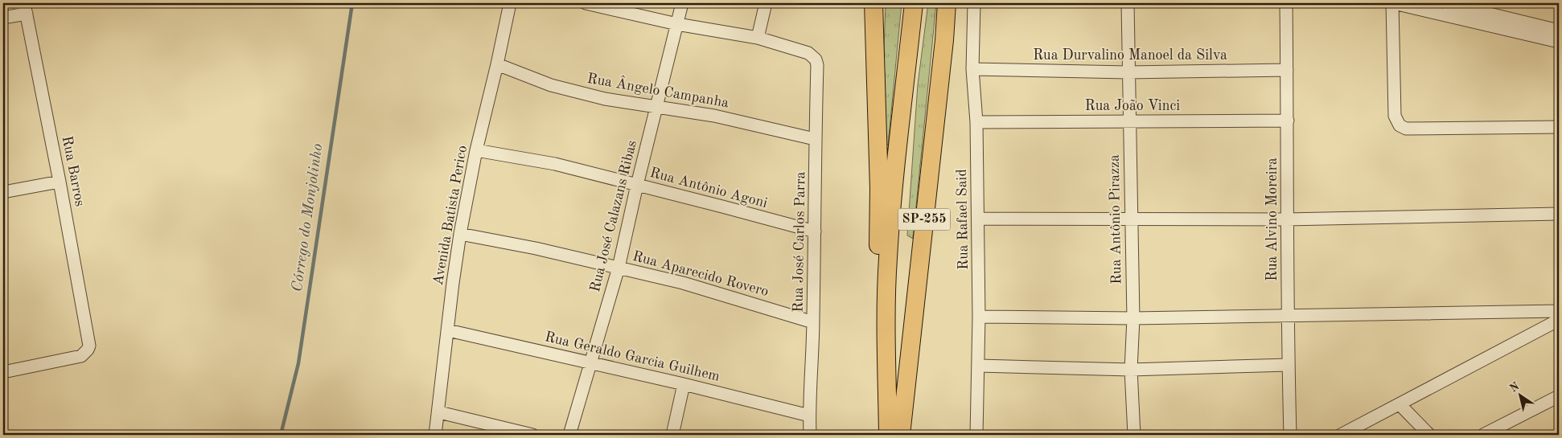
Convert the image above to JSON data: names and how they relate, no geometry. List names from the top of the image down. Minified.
{"streets":{"highway":["SP-255"],"street":["Rua Durvalino Manoel da Silva","Rua Ângelo Campanha","Rua João Vinci","Rua Barros","Rua Antônio Agoni","Avenida Batista Perico","Rua José Calazans Ribas","Rua Rafael Said","Rua Antônio Pirazza","Rua Alvino Moreira","Rua José Carlos Parra","Rua Aparecido Rovero","Rua Geraldo Garcia Guilhem"]},"crossings":[["Rua Durvalino Manoel da Silva","Rua Rafael Said"],["Rua Durvalino Manoel da Silva","Rua Antônio Pirazza"],["Rua Durvalino Manoel da Silva","Rua Alvino Moreira"],["Rua Ângelo Campanha","Avenida Batista Perico"],["Rua Ângelo Campanha","Rua José Calazans Ribas"],["Rua Ângelo Campanha","Rua José Carlos Parra"],["Rua João Vinci","Rua Rafael Said"],["Rua João Vinci","Rua Antônio Pirazza"],["Rua João Vinci","Rua Alvino Moreira"],["Rua Antônio Agoni","Avenida Batista Perico"],["Rua Antônio Agoni","Rua José Calazans Ribas"],["Rua Antônio Agoni","Rua José Carlos Parra"],["Avenida Batista Perico","Rua Aparecido Rovero"],["Avenida Batista Perico","Rua Geraldo Garcia Guilhem"],["Rua José Calazans Ribas","Rua Aparecido Rovero"],["Rua José Calazans Ribas","Rua Geraldo Garcia Guilhem"],["Rua José Carlos Parra","Rua Aparecido Rovero"],["Rua José Carlos Parra","Rua Geraldo Garcia Guilhem"]],"water":["Córrego do Monjolinho"],"north":"top left"}
